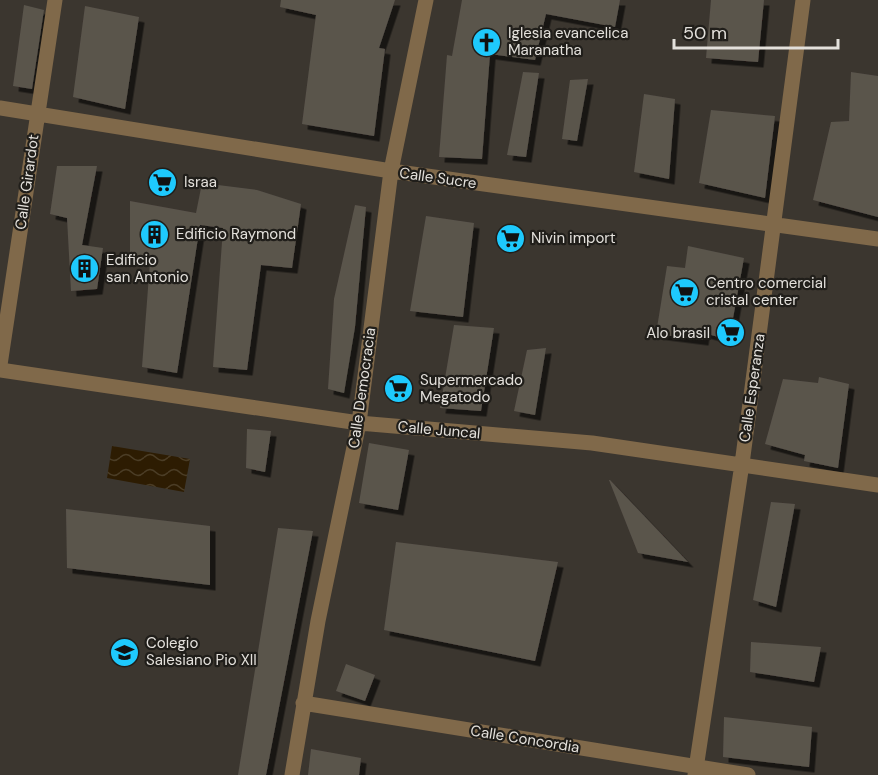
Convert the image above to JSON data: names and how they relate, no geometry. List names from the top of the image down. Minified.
{"streets":{"street":["Calle Sucre","Calle Girardot","Calle Democracia","Calle Esperanza","Calle Juncal","Calle Concordia"]},"crossings":[["Calle Sucre","Calle Girardot"],["Calle Sucre","Calle Democracia"],["Calle Sucre","Calle Esperanza"],["Calle Democracia","Calle Juncal"],["Calle Democracia","Calle Concordia"],["Calle Esperanza","Calle Juncal"],["Calle Esperanza","Calle Concordia"]],"places":{"church":["Iglesia evancelica Maranatha"],"supermarket":["Israa","Nivin import","Centro comercial cristal center","Alo brasil","Supermercado Megatodo"],"building":["Edificio Raymond","Edificio san Antonio"],"school or university":["Colegio Salesiano Pio XII"]},"scale_bar":"50 m"}
